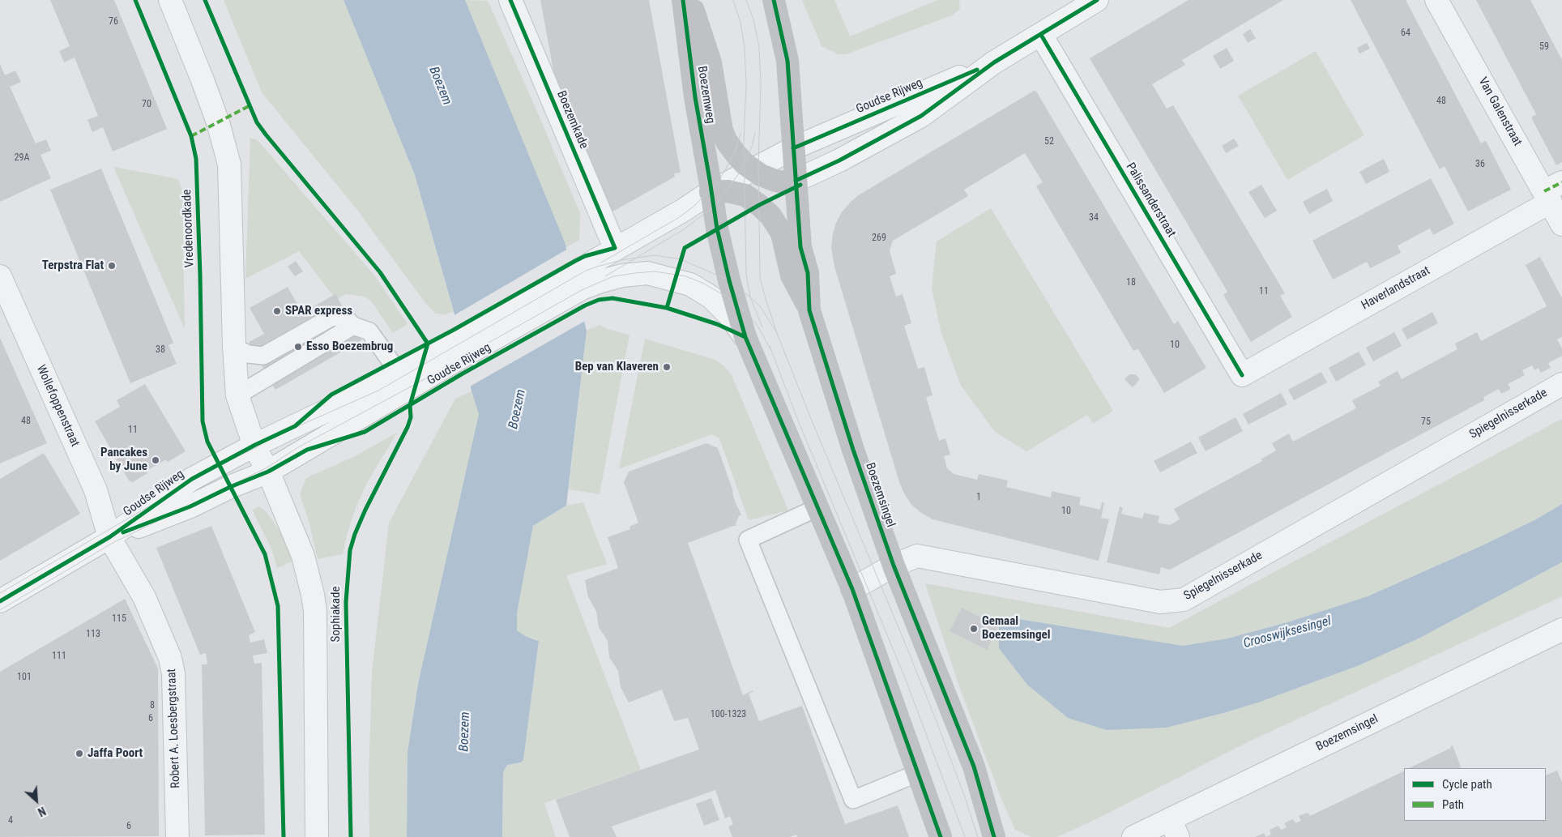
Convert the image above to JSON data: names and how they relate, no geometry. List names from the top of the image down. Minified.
{"streets":{"main road":["Boezemweg","Boezemsingel"],"street":["Goudse Rijweg","Van Galenstraat","Boezemkade","Palissanderstraat","Haverlandstraat","Wollefoppenstraat","Spiegelnisserkade","Sophiakade","Robert A. Loesbergstraat"],"cycle path":["Vredenoordkade"]},"crossings":[["Boezemweg","Goudse Rijweg"],["Goudse Rijweg","Boezemkade"],["Goudse Rijweg","Palissanderstraat"],["Goudse Rijweg","Wollefoppenstraat"],["Goudse Rijweg","Boezemsingel"],["Goudse Rijweg","Sophiakade"],["Goudse Rijweg","Robert A. Loesbergstraat"],["Van Galenstraat","Haverlandstraat"],["Palissanderstraat","Haverlandstraat"],["Wollefoppenstraat","Robert A. Loesbergstraat"],["Spiegelnisserkade","Boezemsingel"]],"water":["Boezem","Crooswijksesingel"],"places":["Terpstra Flat","SPAR express","Esso Boezembrug","Bep van Klaveren","Pancakes by June","Gemaal Boezemsingel","Jaffa Poort"],"house_numbers":["76","64","59","48","70","52","29A","36","34","269","18","11","10","38","48","75","11","1","10","115","113","111","101","8","100-1323","6","4","6"],"legend":["Cycle path","Path"],"north":"bottom right"}
